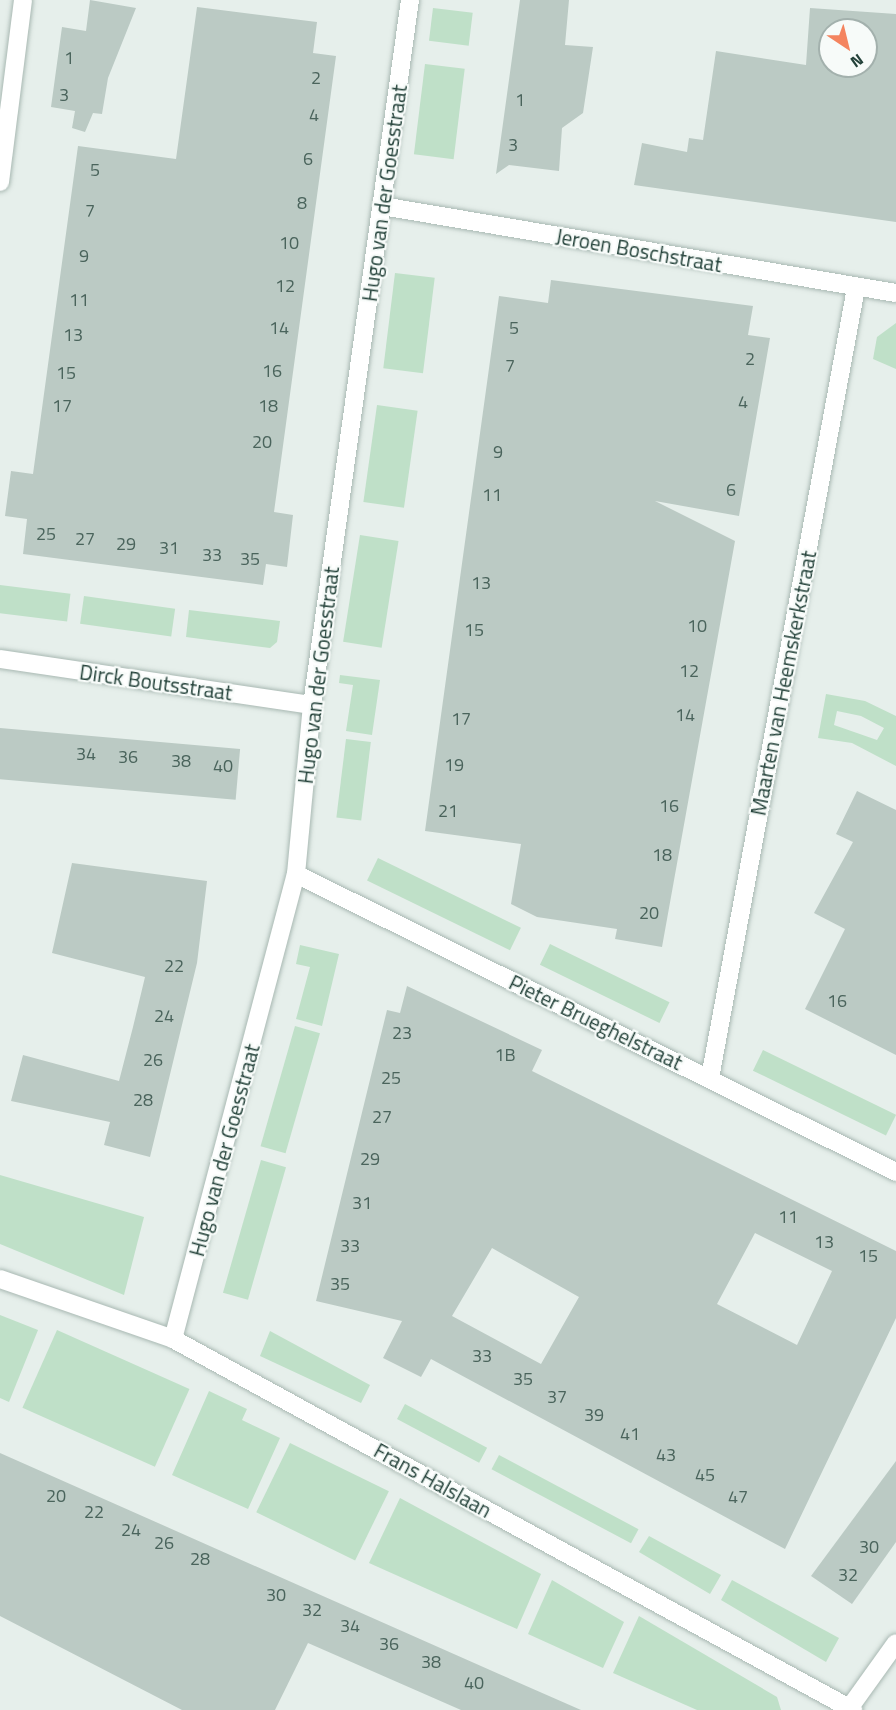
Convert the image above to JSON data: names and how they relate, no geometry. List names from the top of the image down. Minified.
{"streets":{"street":["Hugo van der Goesstraat","Jeroen Boschstraat","Dirck Boutsstraat","Maarten van Heemskerkstraat","Pieter Brueghelstraat","Frans Halslaan"]},"crossings":[["Hugo van der Goesstraat","Jeroen Boschstraat"],["Hugo van der Goesstraat","Dirck Boutsstraat"],["Hugo van der Goesstraat","Pieter Brueghelstraat"],["Hugo van der Goesstraat","Frans Halslaan"],["Jeroen Boschstraat","Maarten van Heemskerkstraat"],["Maarten van Heemskerkstraat","Pieter Brueghelstraat"]],"house_numbers":["1","2","3","1","4","3","6","5","8","7","10","9","12","11","14","5","13","2","7","16","15","4","17","18","20","9","6","11","25","27","29","31","33","35","13","10","15","12","14","17","34","36","38","19","40","16","21","18","20","22","16","24","23","1B","26","25","28","27","29","31","11","13","33","15","35","33","35","37","39","41","43","45","20","47","22","24","26","30","28","32","30","32","34","36","38","40"],"north":"bottom right"}
